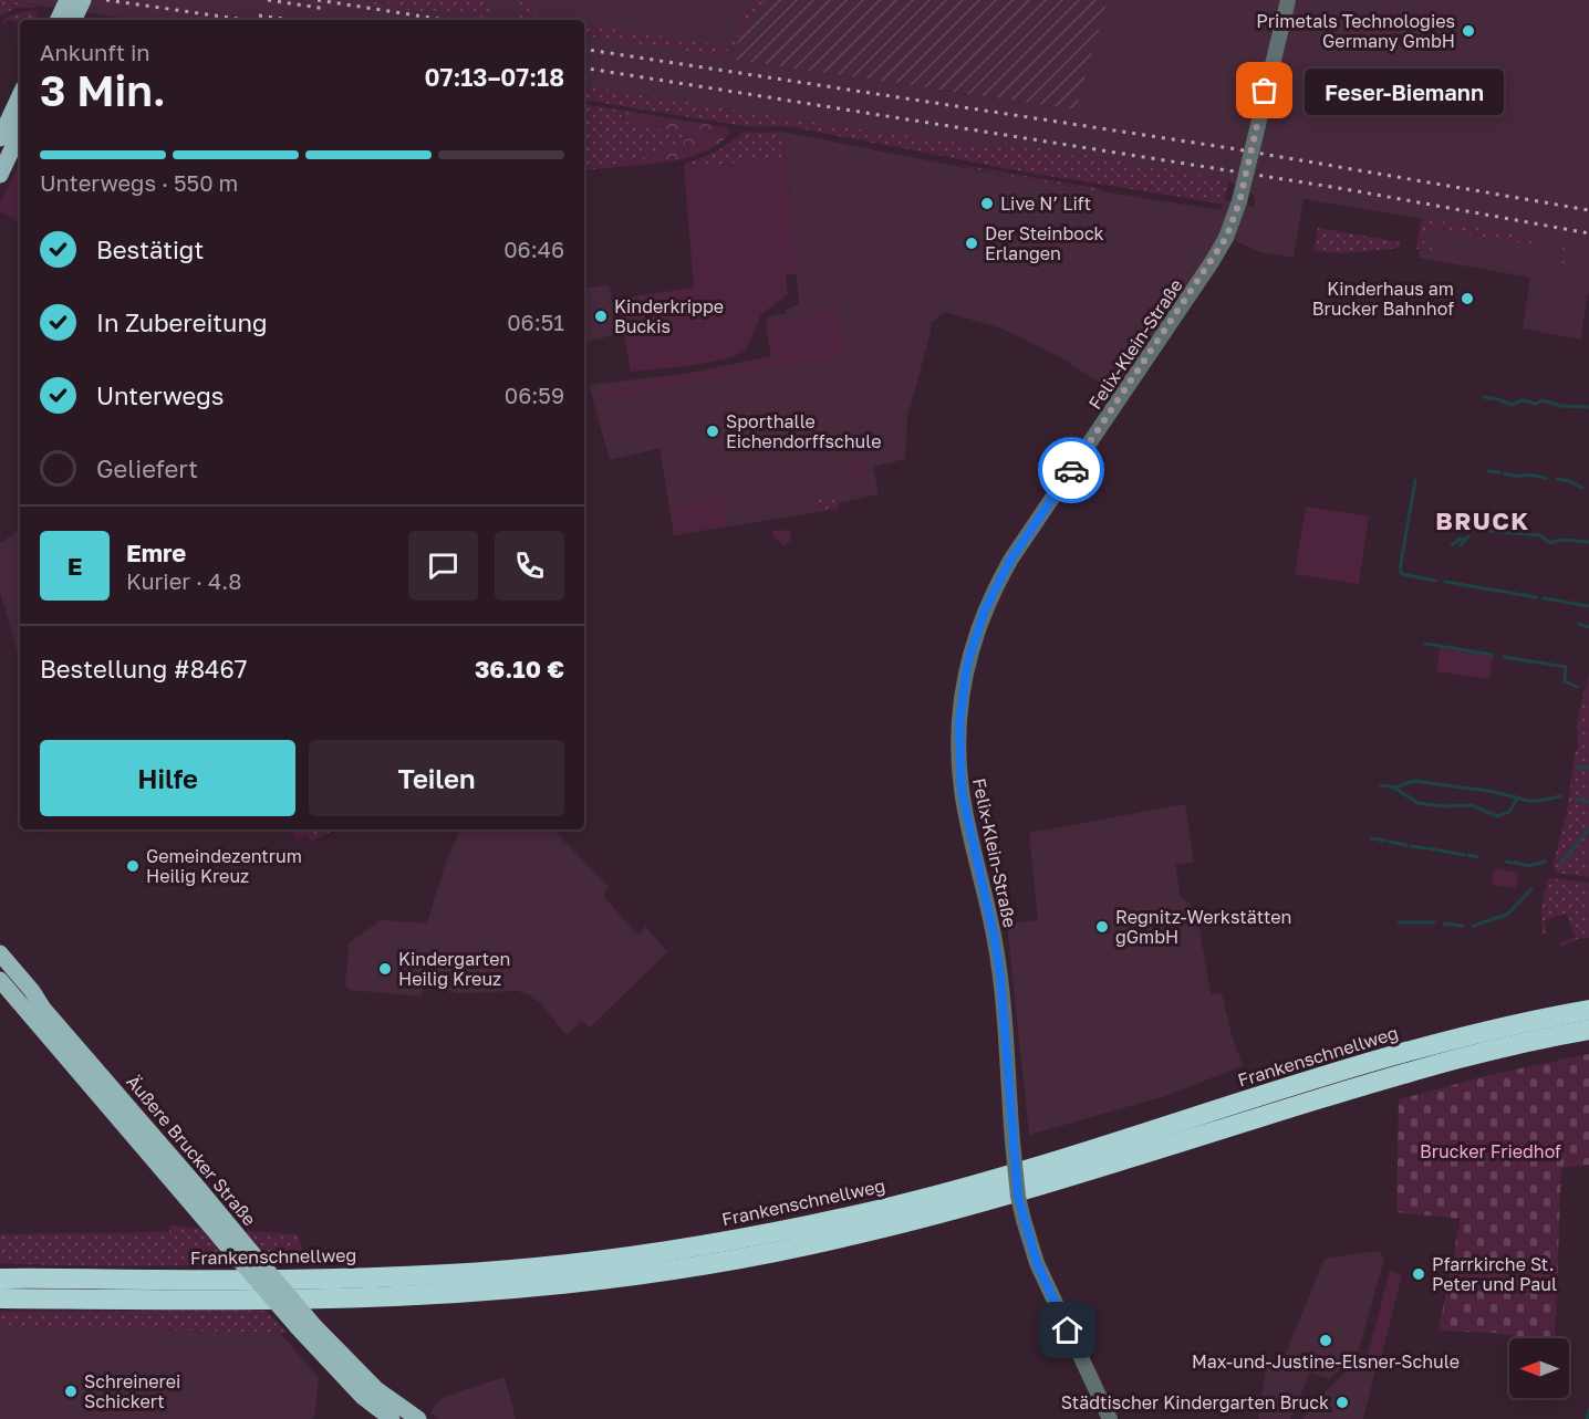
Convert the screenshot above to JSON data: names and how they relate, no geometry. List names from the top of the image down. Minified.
{"streets":{"highway":["Frankenschnellweg"],"main road":["Äußere Brucker Straße"],"street":["Felix-Klein-Straße"]},"districts":["BRUCK"],"parks":["Brucker Friedhof"],"places":["Primetals Technologies Germany GmbH","Feser-Biemann","Live N’ Lift","Der Steinbock Erlangen","Kinderhaus am Brucker Bahnhof","Kinderkrippe Buckis","Sporthalle Eichendorffschule","Gemeindezentrum Heilig Kreuz","Regnitz-Werkstätten gGmbH","Kindergarten Heilig Kreuz","Pfarrkirche St. Peter und Paul","Max-und-Justine-Elsner-Schule","Schreinerei Schickert","Städtischer Kindergarten Bruck"],"north":"left","page":{"heading":["3 Min.","Ankunft in","07:13–07:18"],"panel":["Emre","Kurier · 4.8","Bestellung #8467","36.10 €"],"bubble":"Feser-Biemann","bar":"Unterwegs · 550 m","list":[["Bestätigt","06:46"],["In Zubereitung","06:51"],["Unterwegs","06:59"],"Geliefert"],"round":"E","buttons":["Hilfe","Teilen"]}}
